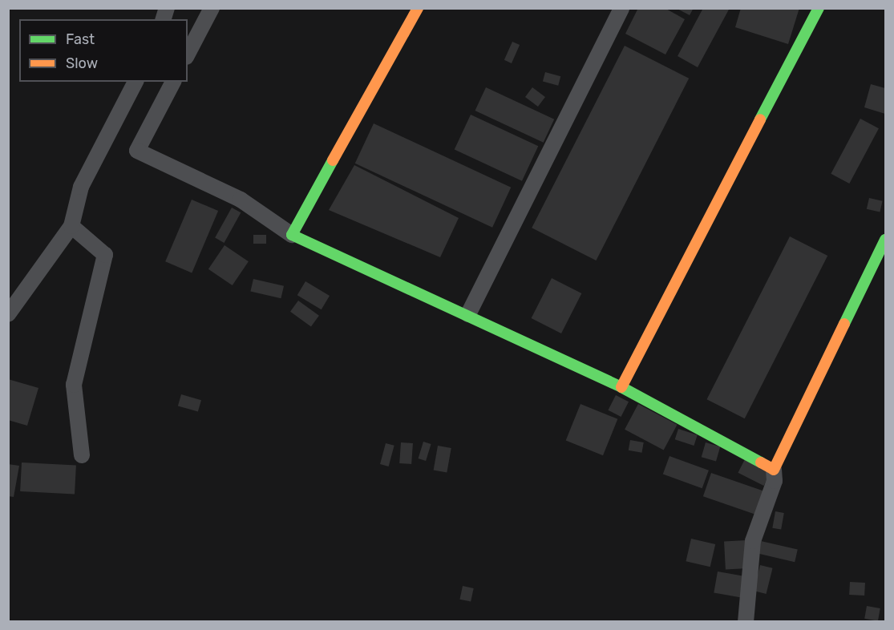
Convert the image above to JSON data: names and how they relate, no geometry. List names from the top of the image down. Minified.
{"legend":["Fast","Slow"]}
